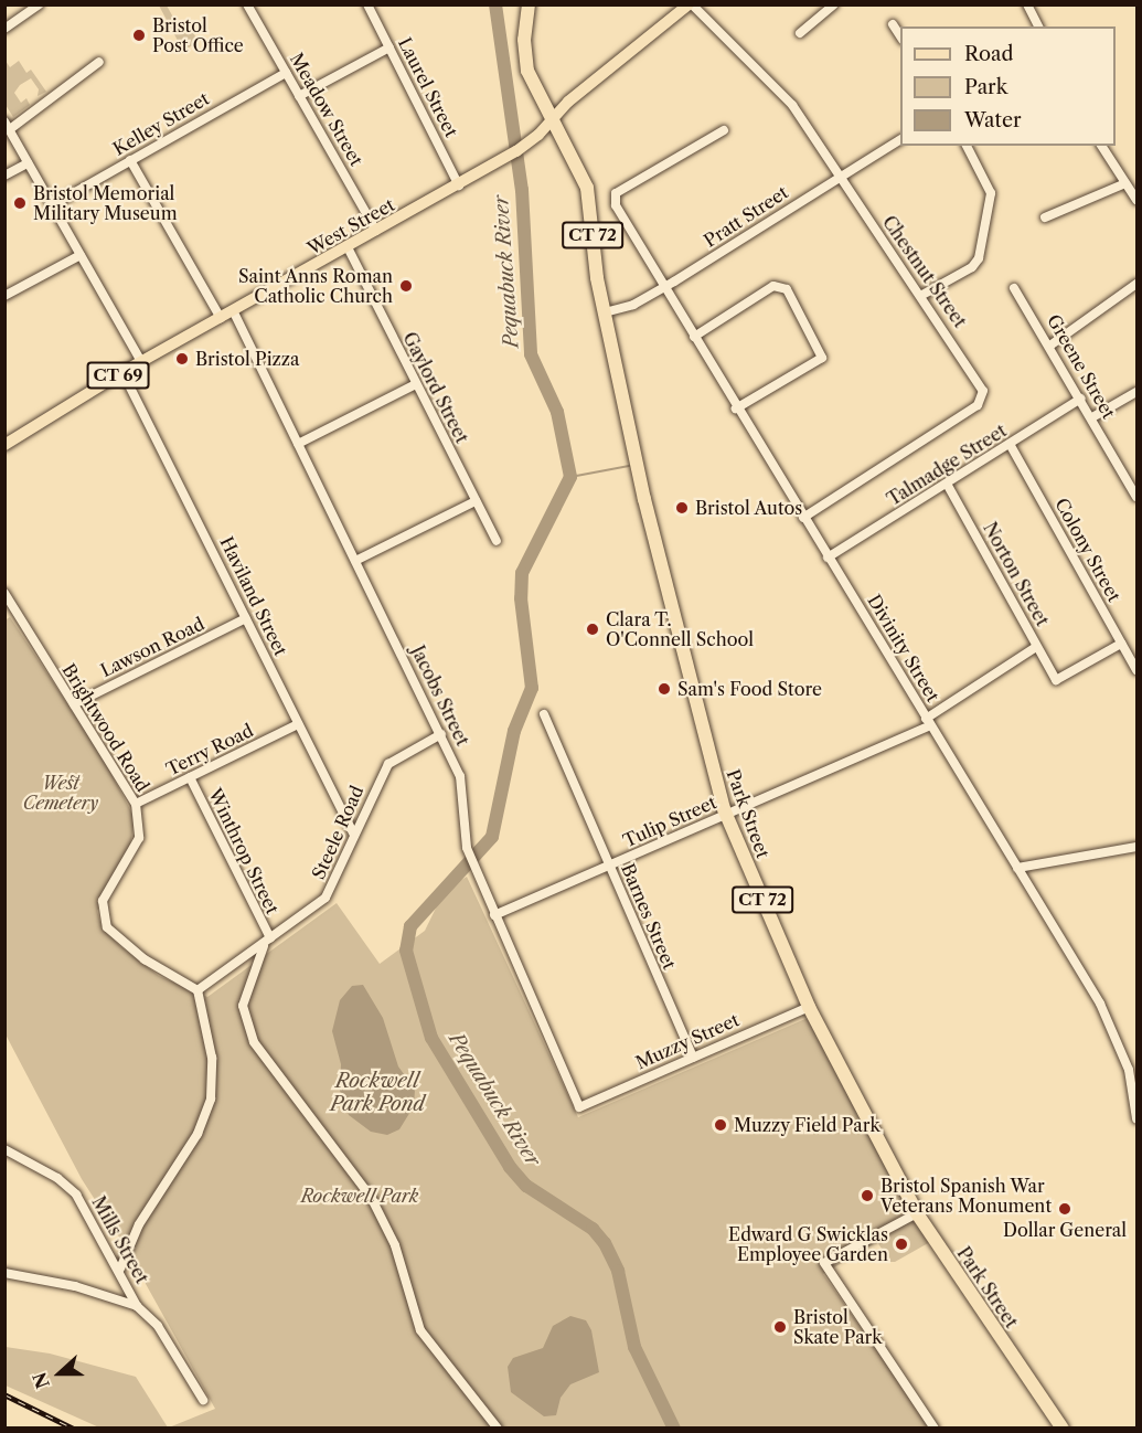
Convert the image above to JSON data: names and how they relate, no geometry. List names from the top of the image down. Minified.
{"streets":{"highway":["CT 72","Park Street"],"main road":["West Street","CT 69"],"street":["Laurel Street","Meadow Street","Kelley Street","Pratt Street","Chestnut Street","Greene Street","Gaylord Street","Talmadge Street","Colony Street","Norton Street","Haviland Street","Lawson Road","Divinity Street","Jacobs Street","Brightwood Road","Terry Road","Tulip Street","Steele Road","Winthrop Street","Barnes Street","Muzzy Street","Mills Street"]},"crossings":[["Laurel Street","West Street"],["Meadow Street","Kelley Street"],["Meadow Street","West Street"],["Pratt Street","Chestnut Street"],["Pratt Street","Divinity Street"],["Pratt Street","Park Street"],["West Street","CT 72"],["West Street","Chestnut Street"],["West Street","Gaylord Street"],["West Street","Haviland Street"],["West Street","Jacobs Street"],["West Street","Park Street"],["CT 72","Park Street"],["Chestnut Street","Divinity Street"],["Greene Street","Talmadge Street"],["Talmadge Street","Colony Street"],["Talmadge Street","Norton Street"],["Talmadge Street","Divinity Street"],["Colony Street","Norton Street"],["Norton Street","Tulip Street"],["Haviland Street","Lawson Road"],["Haviland Street","Terry Road"],["Haviland Street","Steele Road"],["Lawson Road","Brightwood Road"],["Divinity Street","Tulip Street"],["Jacobs Street","Tulip Street"],["Jacobs Street","Steele Road"],["Jacobs Street","Muzzy Street"],["Brightwood Road","Terry Road"],["Brightwood Road","Steele Road"],["Terry Road","Winthrop Street"],["Park Street","Tulip Street"],["Park Street","Muzzy Street"],["Tulip Street","Barnes Street"],["Steele Road","Winthrop Street"],["Barnes Street","Muzzy Street"]],"water":["Pequabuck River","Rockwell Park Pond"],"parks":["West Cemetery","Rockwell Park"],"places":["Bristol Post Office","Bristol Memorial Military Museum","Saint Anns Roman Catholic Church","Bristol Pizza","Bristol Autos","Clara T. O'Connell School","Sam's Food Store","Muzzy Field Park","Bristol Spanish War Veterans Monument","Dollar General","Edward G Swicklas Employee Garden","Bristol Skate Park"],"legend":["Road","Park","Water"],"north":"left"}
